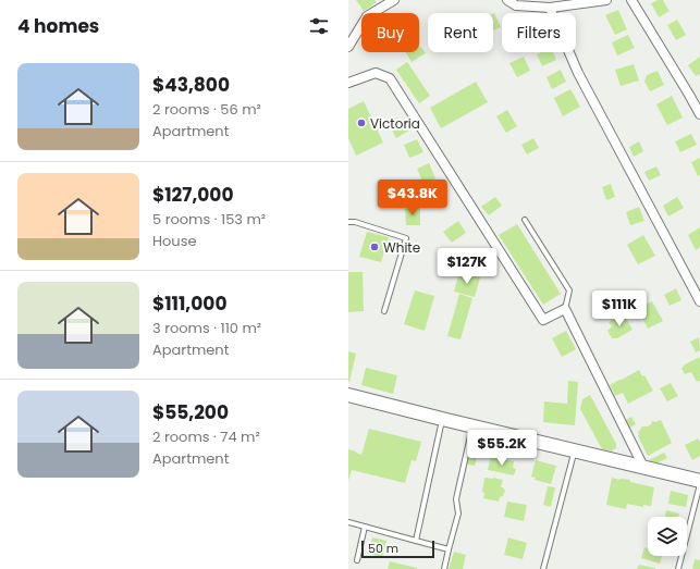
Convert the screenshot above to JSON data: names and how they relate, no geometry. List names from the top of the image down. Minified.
{"places":["Victoria","White"],"scale_bar":"50 m","page":{"heading":"4 homes","chip":["Buy","Rent","Filters"],"list":[{"name":"$43,800","note":"2 rooms · 56 m² · Apartment"},{"name":"$127,000","note":"5 rooms · 153 m² · House"},{"name":"$111,000","note":"3 rooms · 110 m² · Apartment"},{"name":"$55,200","note":"2 rooms · 74 m² · Apartment"}],"price":["$43.8K","$127K","$111K","$55.2K"],"scale":"50 m"}}
